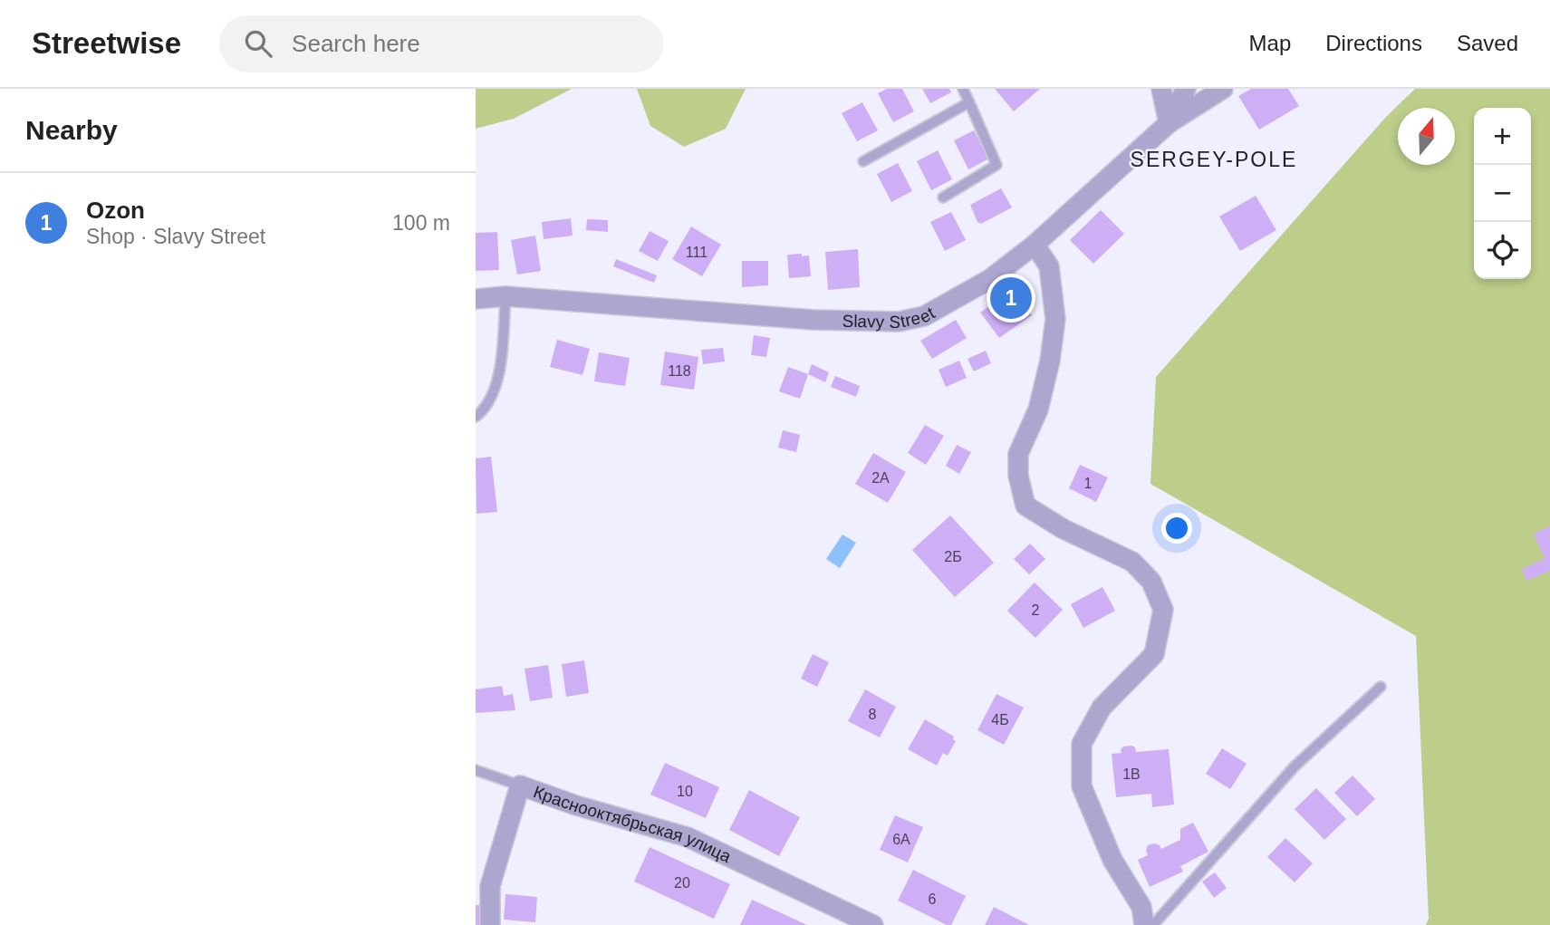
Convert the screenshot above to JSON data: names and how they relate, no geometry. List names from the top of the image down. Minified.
{"streets":{"street":["Slavy Street","Краснооктябрьская улица"]},"districts":["SERGEY-POLE"],"house_numbers":["111","118","2А","1","2Б","2","8","4Б","1В","10","6А","20","6"],"north":"top","page":{"header":"Streetwise","search":"Search here","nav":["Map","Directions","Saved"],"heading":"Nearby","map_buttons":["+","−"],"list":[{"mark":"1","name":"Ozon","note":"Shop · Slavy Street","value":"100 m"}],"pins":"1"}}
